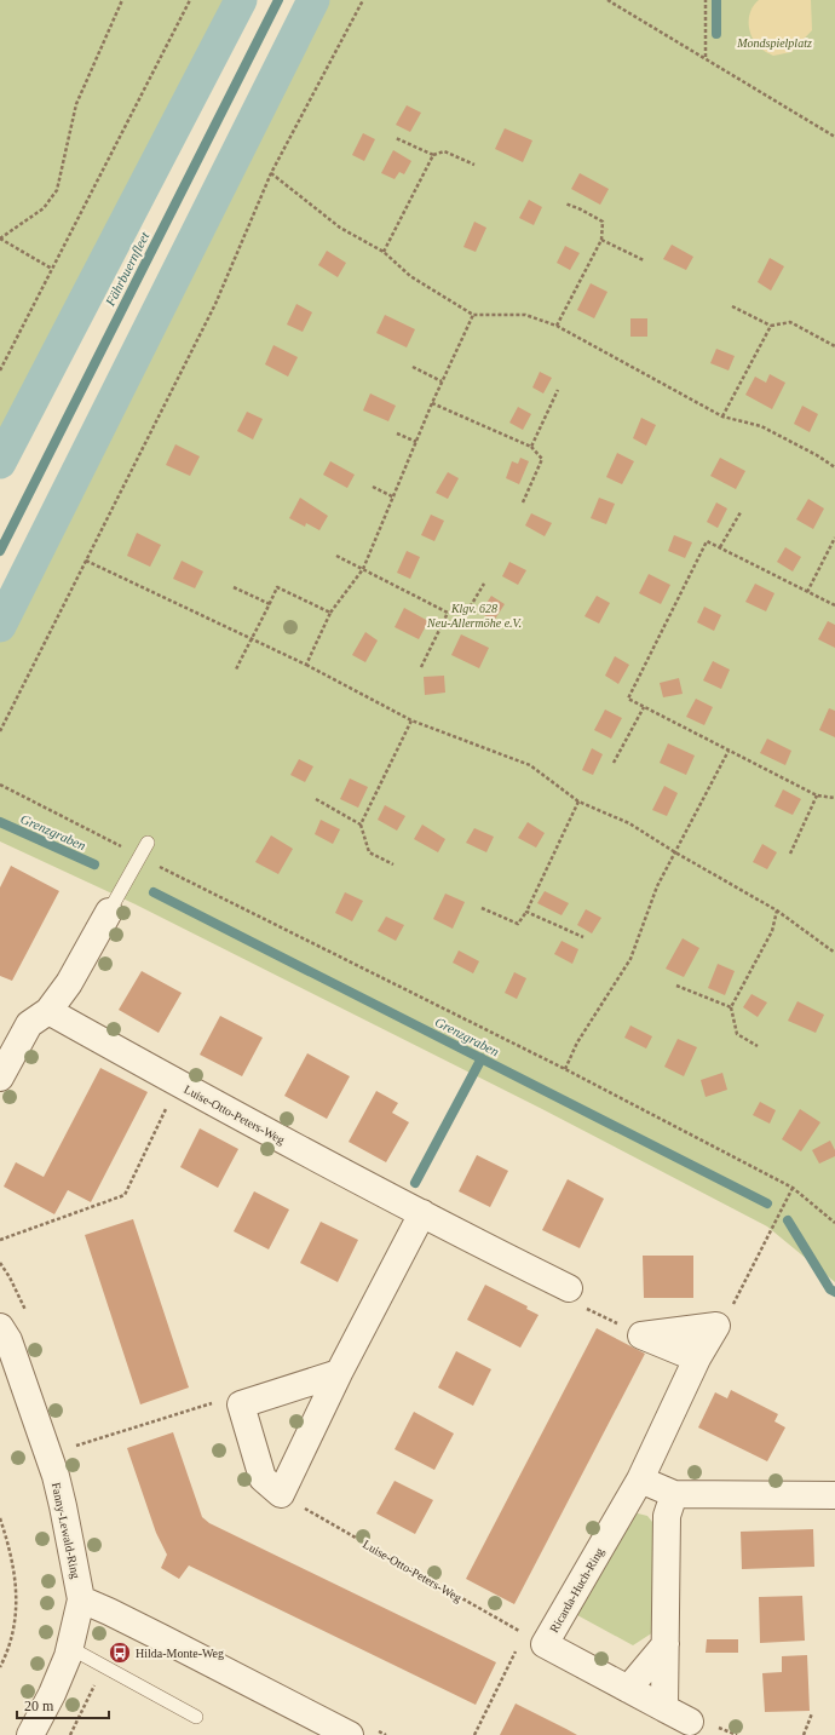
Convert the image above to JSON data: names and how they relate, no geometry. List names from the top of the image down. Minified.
{"streets":{"street":["Luise-Otto-Peters-Weg","Fanny-Lewald-Ring","Ricarda-Huch-Ring"]},"crossings":[["Luise-Otto-Peters-Weg","Ricarda-Huch-Ring"]],"water":["Fährbuernfleet","Grenzgraben"],"parks":["Mondspielplatz","Klgv. 628 Neu-Allermöhe e.V."],"places":{"bus stop":["Hilda-Monte-Weg"]},"scale_bar":"20 m"}
